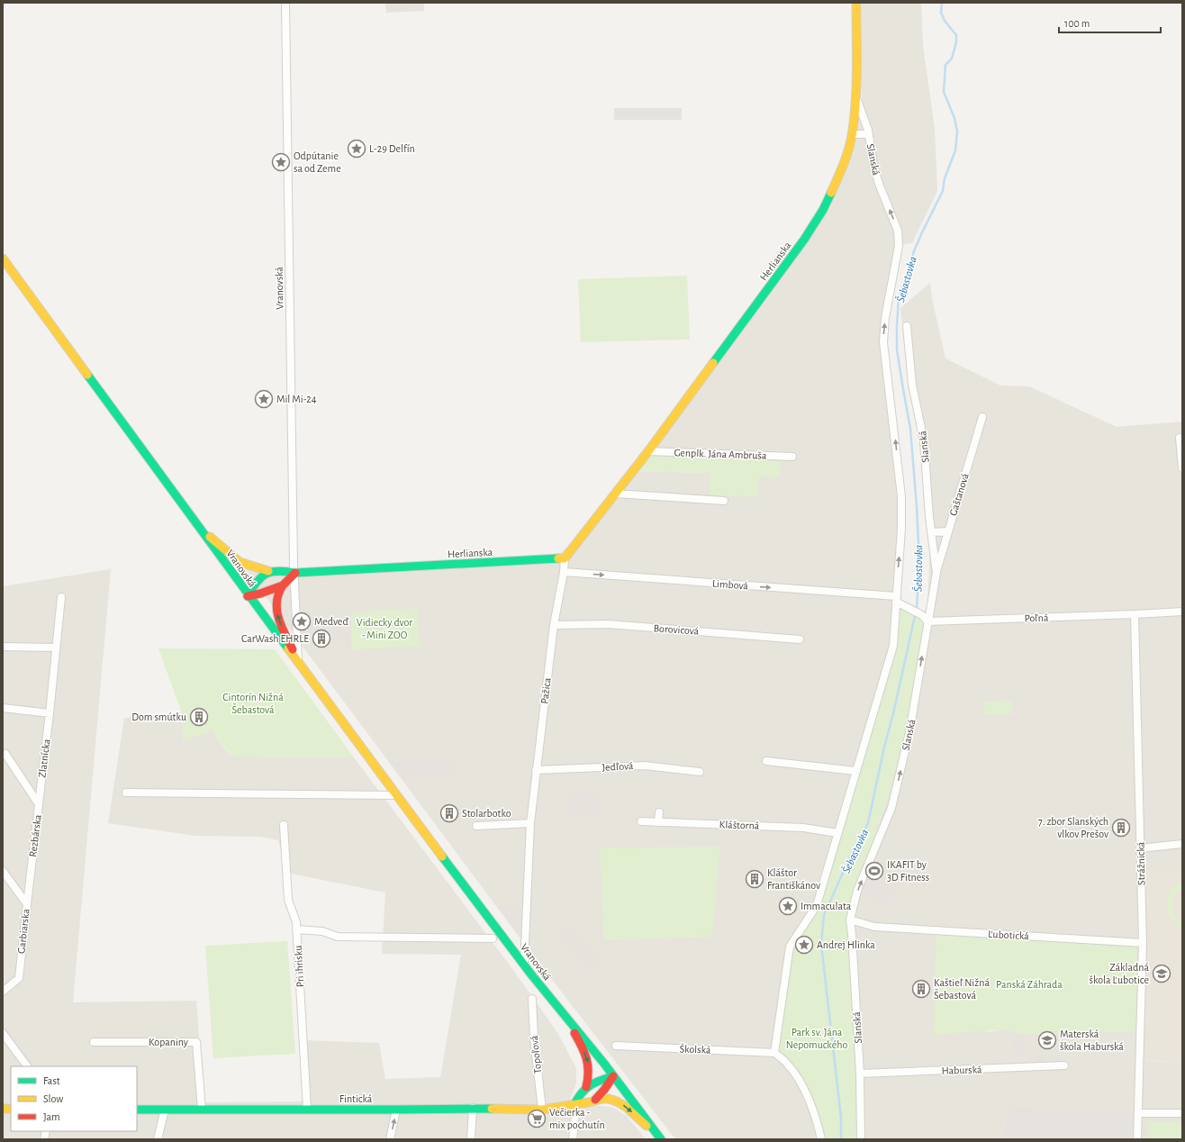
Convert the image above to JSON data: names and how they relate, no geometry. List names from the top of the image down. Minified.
{"streets":{"street":["Slanská","Herlianska","Vranovská","Genplk. Jána Ambruša","Gaštanová","Limbová","Poľná","Borovicová","Pažica","Zlatnícka","Jedľová","Kláštorná","Rezbárska","Strážnická","Garbiarska","Ľubotická","Pri ihrisku","Kopaniny","Školská","Topoľová","Haburská","Fintická"]},"crossings":[["Slanská","Herlianska"],["Slanská","Gaštanová"],["Slanská","Limbová"],["Slanská","Poľná"],["Slanská","Kláštorná"],["Slanská","Ľubotická"],["Slanská","Školská"],["Slanská","Haburská"],["Herlianska","Vranovská"],["Herlianska","Genplk. Jána Ambruša"],["Herlianska","Pažica"],["Vranovská","Pažica"],["Vranovská","Fintická"],["Limbová","Pažica"],["Poľná","Strážnická"],["Borovicová","Pažica"],["Pažica","Jedľová"],["Zlatnícka","Rezbárska"],["Rezbárska","Garbiarska"],["Strážnická","Ľubotická"],["Pri ihrisku","Fintická"],["Kopaniny","Fintická"],["Topoľová","Fintická"]],"one_way":["Limbová"],"water":["Šebastovka"],"parks":["Vidiecky dvor - Mini ZOO","Cintorín Nižná Šebastová","Panská Záhrada","Park sv. Jána Nepomuckého"],"places":{"place":["L-29 Delfín","Odpútanie sa od Zeme","Mil Mi-24","Medveď","Immaculata","Andrej Hlinka"],"building":["CarWash EHRLE","Dom smútku","Stolarbotko","7. zbor Slanských vlkov Prešov","Kláštor Františkánov","Kaštieľ Nižná Šebastová"],"sports":["IKAFIT by 3D Fitness"],"school or university":["Základná škola Ľubotice","Materská škola Haburská"],"supermarket":["Večierka - mix pochutín"]},"legend":["Fast","Slow","Jam"],"scale_bar":"100 m"}
